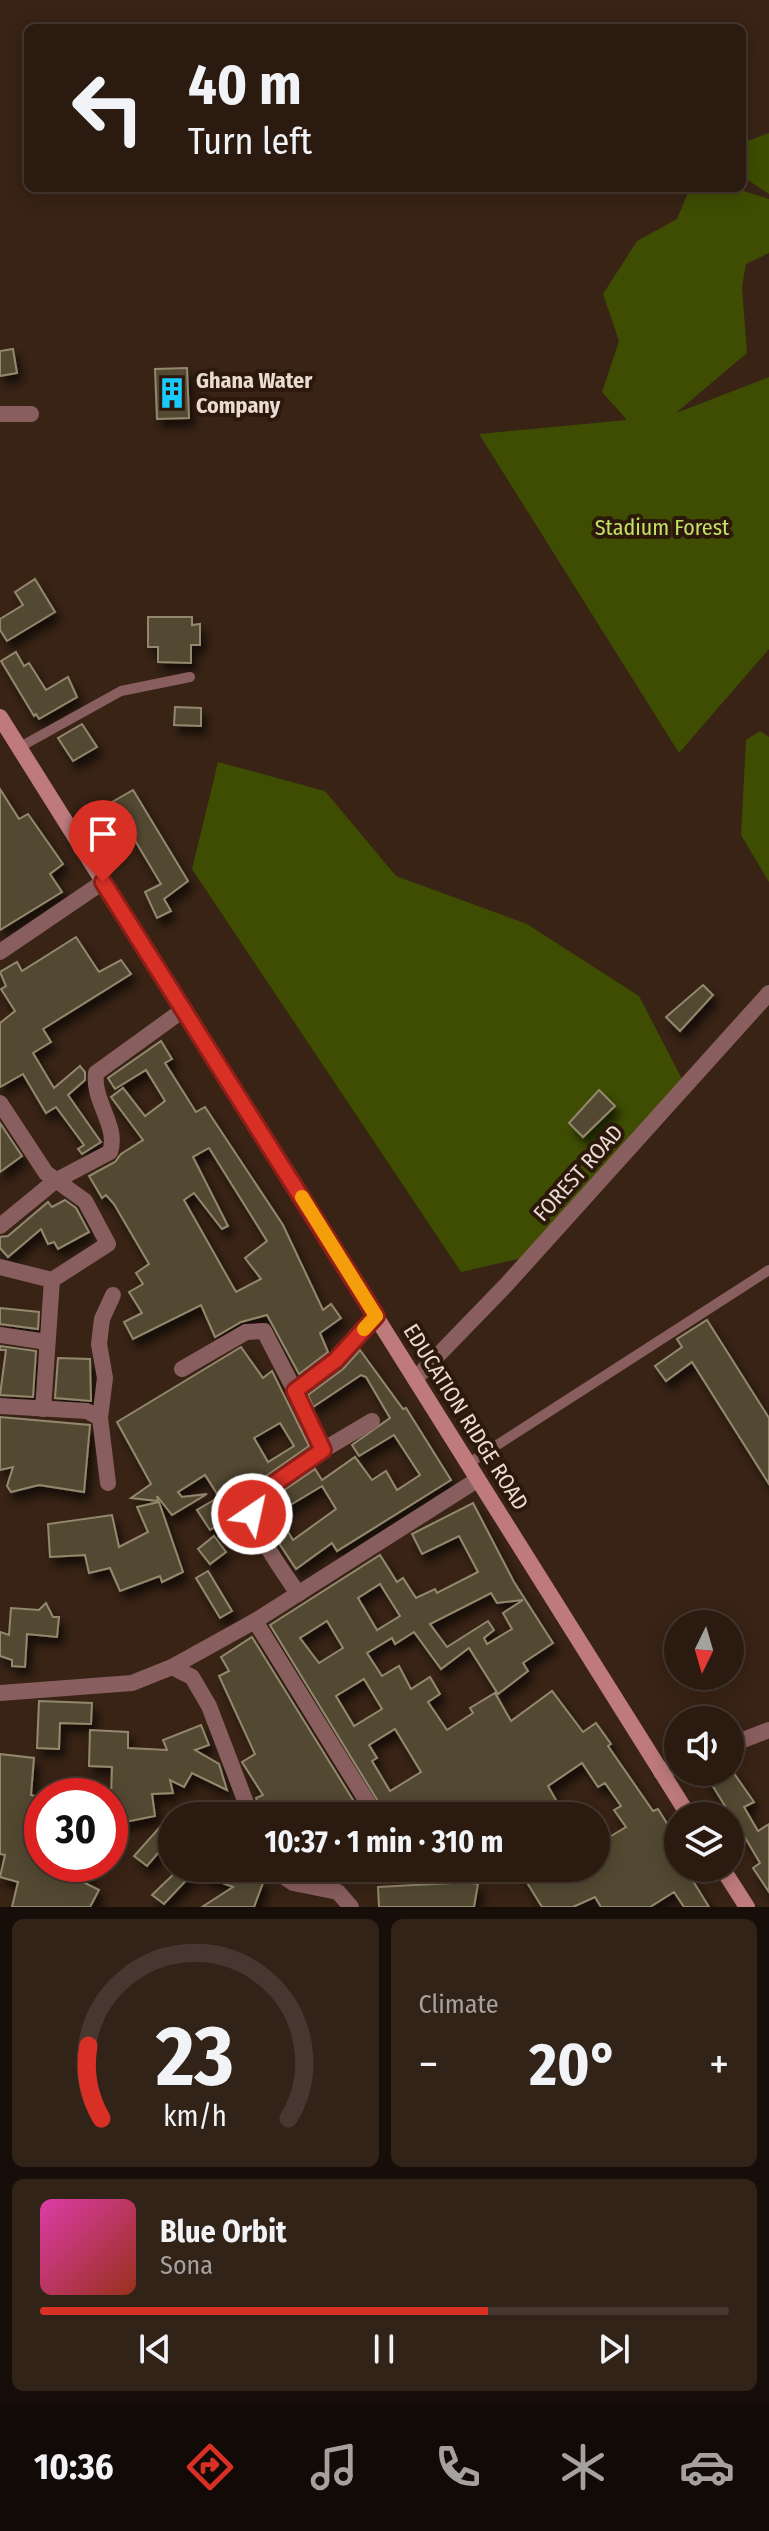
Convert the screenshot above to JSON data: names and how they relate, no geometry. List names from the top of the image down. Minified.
{"streets":{"street":["FOREST ROAD","EDUCATION RIDGE ROAD"]},"crossings":[["FOREST ROAD","EDUCATION RIDGE ROAD"]],"parks":["Stadium Forest"],"places":{"building":["Ghana Water Company"]},"north":"bottom","page":{"turn":["40 m","Turn left"],"limit":"30","trip":"10:37 · 1 min · 310 m","tile":"Climate","heat":["−","20°","+"],"song":["Blue Orbit","Sona"],"tabs":"10:36","gauge":["23","km/h"]}}
